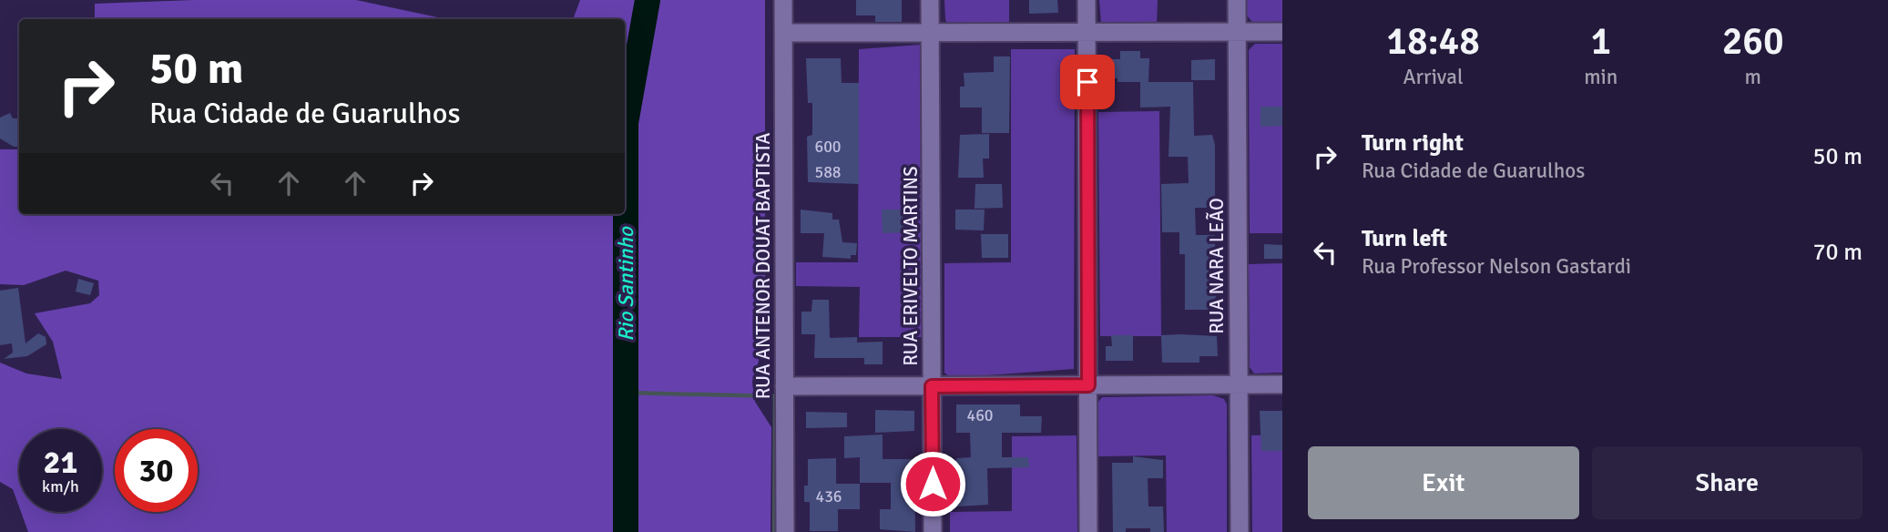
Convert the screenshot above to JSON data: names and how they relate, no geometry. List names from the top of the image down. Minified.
{"streets":{"street":["RUA ANTENOR DOUAT BAPTISTA","RUA ERIVELTO MARTINS","RUA NARA LEÃO"]},"water":["Rio Santinho"],"house_numbers":["600","588","460","436"],"page":{"eta":["18:48","Arrival","1","min","260","m"],"turn":["50 m","Rua Cidade de Guarulhos"],"list":[{"name":"Turn right","note":"Rua Cidade de Guarulhos","value":"50 m"},{"name":"Turn left","note":"Rua Professor Nelson Gastardi","value":"70 m"}],"speed":"21 km/h","limit":"30","buttons":["Exit","Share"]}}
